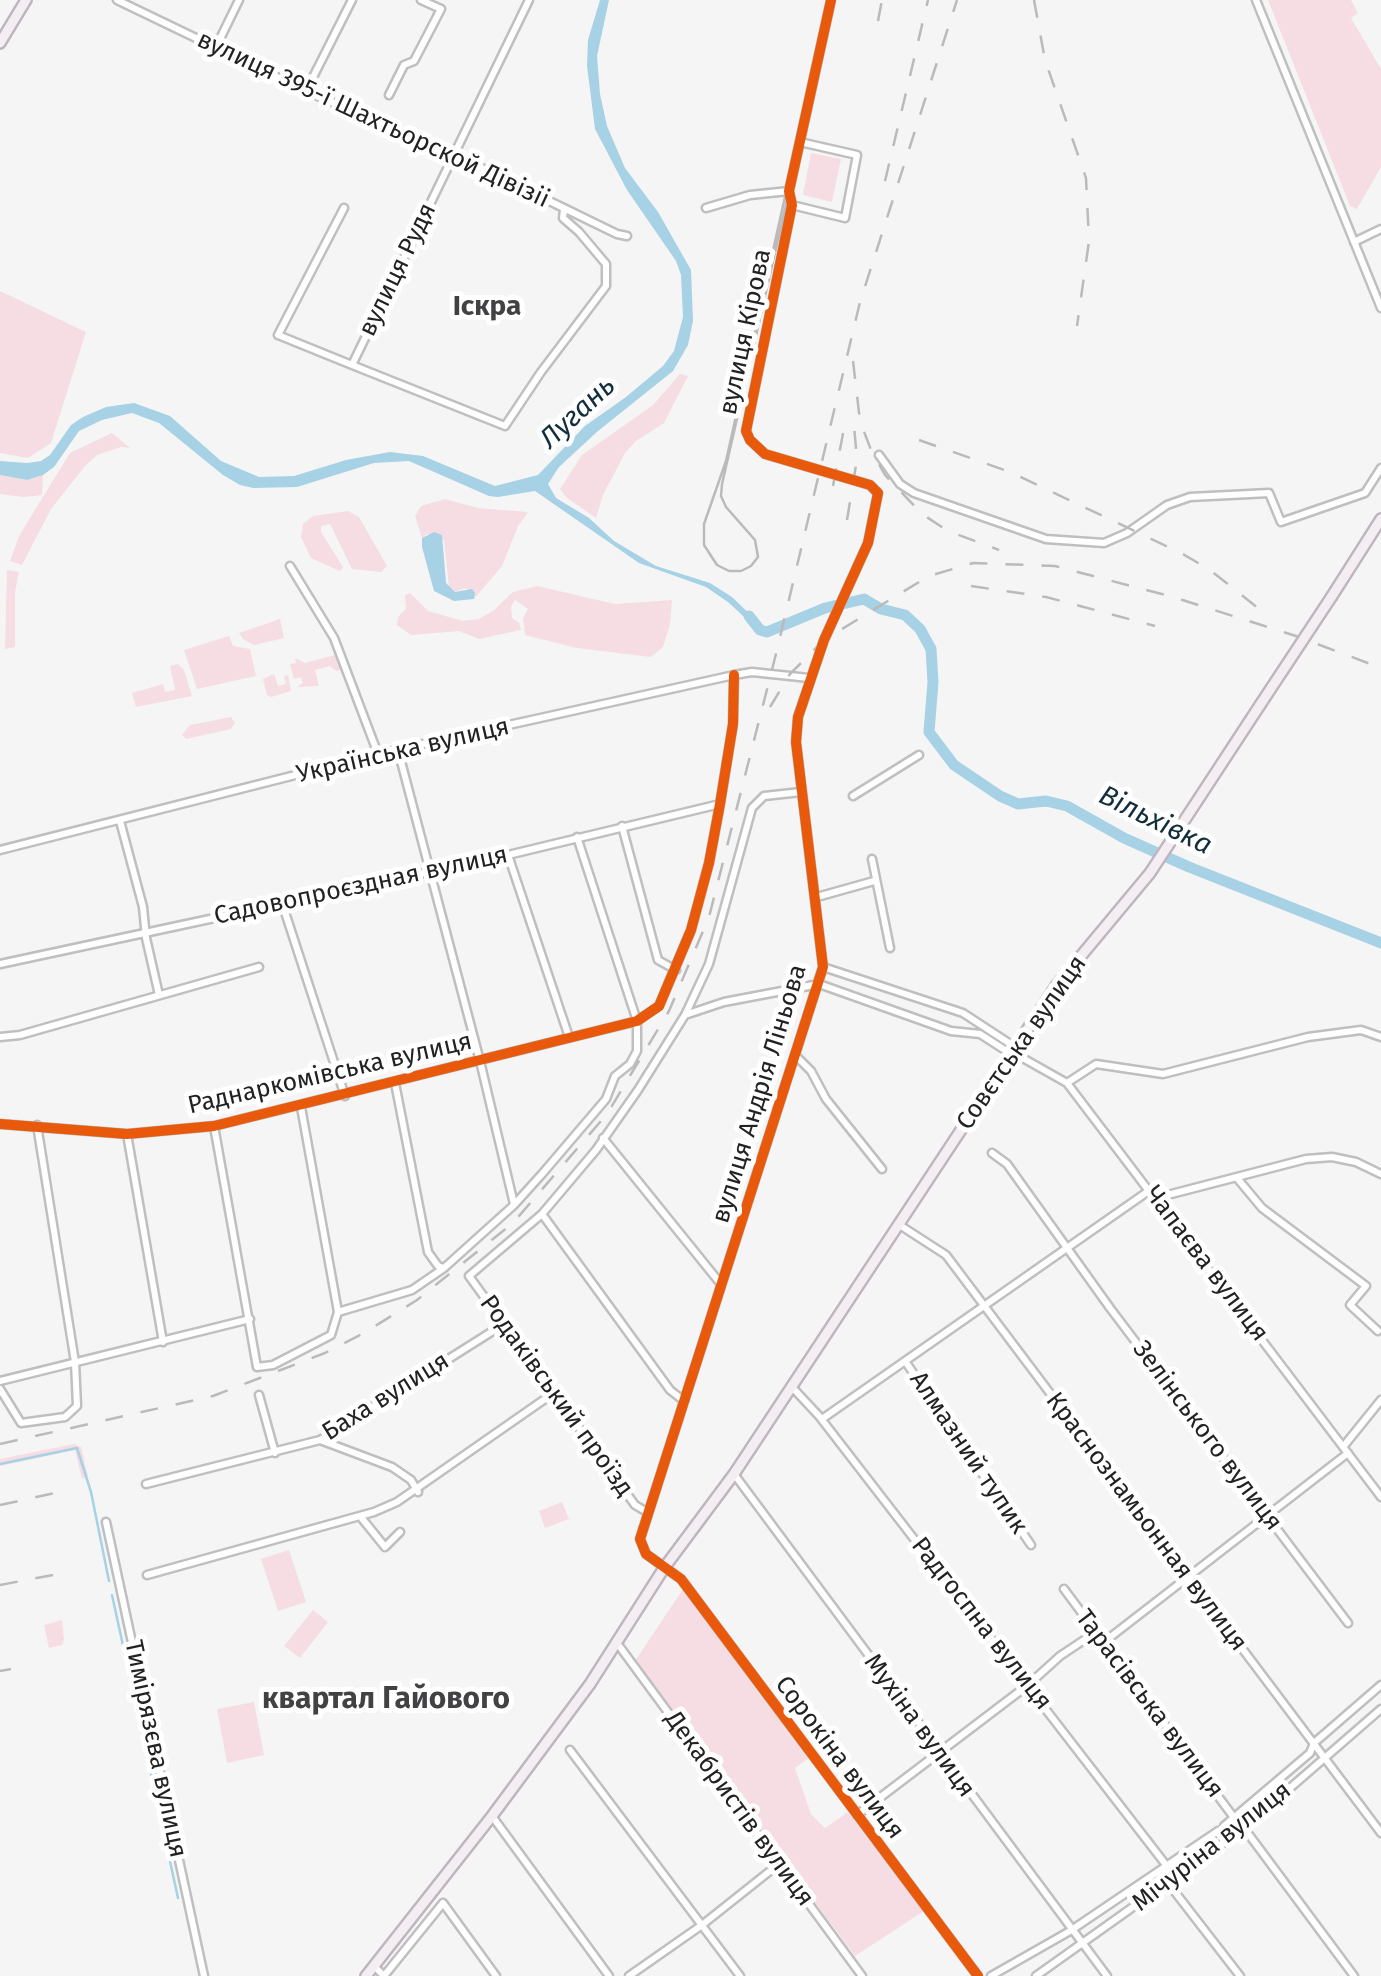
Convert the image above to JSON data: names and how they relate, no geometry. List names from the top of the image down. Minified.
{"streets":{"main road":["Совєтська вулиця"],"street":["вулиця 395-ї Шахтьорской Дівізіі","вулиця Рудя","вулиця Кірова","Українська вулиця","Садовопроєздная вулиця","Раднаркомівська вулиця","вулиця Андрія Ліньова","Чапаєва вулиця","Родаківський проїзд","Баха вулиця","Зелінського вулиця","Алмазний тупик","Краснознамьонная вулиця","Радгоспна вулиця","Тарасівська вулиця","Мухіна вулиця","Тимірязєва вулиця","Сорокіна вулиця","Декабристів вулиця","Мічуріна вулиця"]},"crossings":[["вулиця 395-ї Шахтьорской Дівізіі","вулиця Рудя"],["вулиця Кірова","вулиця Андрія Ліньова"],["Українська вулиця","вулиця Андрія Ліньова"],["Совєтська вулиця","вулиця Андрія Ліньова"],["Совєтська вулиця","Чапаєва вулиця"],["Совєтська вулиця","Краснознамьонная вулиця"],["Совєтська вулиця","Радгоспна вулиця"],["Совєтська вулиця","Мухіна вулиця"],["Совєтська вулиця","Сорокіна вулиця"],["вулиця Андрія Ліньова","Чапаєва вулиця"],["вулиця Андрія Ліньова","Родаківський проїзд"],["вулиця Андрія Ліньова","Сорокіна вулиця"],["Родаківський проїзд","Баха вулиця"],["Краснознамьонная вулиця","Мічуріна вулиця"],["Радгоспна вулиця","Мічуріна вулиця"],["Тарасівська вулиця","Мічуріна вулиця"],["Мухіна вулиця","Мічуріна вулиця"]],"districts":["Іскра","квартал Гайового"],"water":["Лугань","Вільхівка"]}
